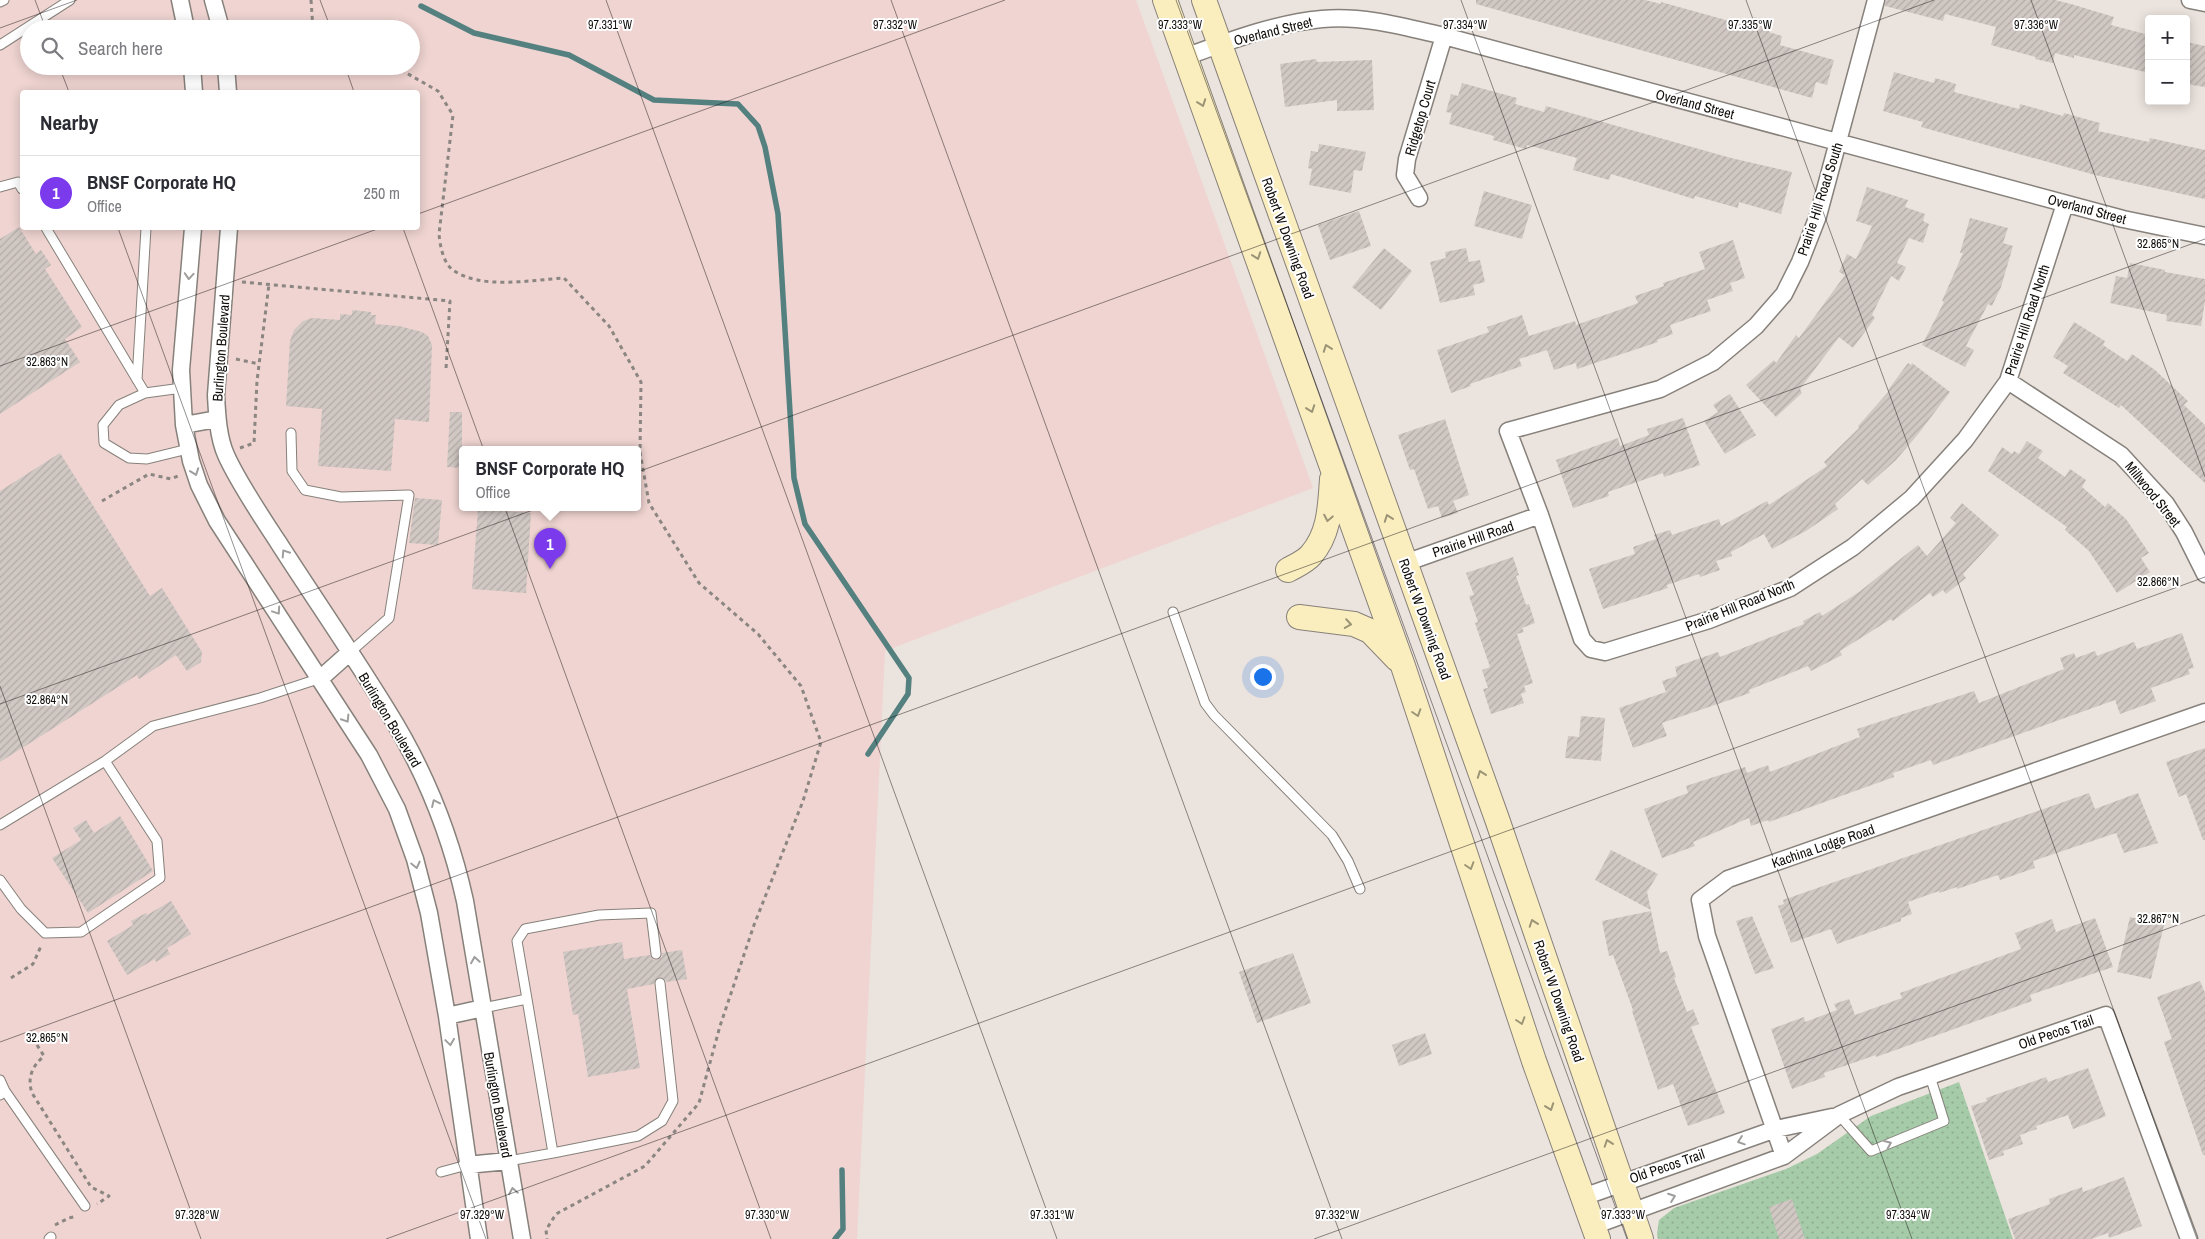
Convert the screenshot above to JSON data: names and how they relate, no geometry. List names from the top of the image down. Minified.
{"streets":{"main road":["Robert W Downing Road"],"street":["Overland Street","Ridgetop Court","Prairie Hill Road South","Prairie Hill Road North","Burlington Boulevard","Millwood Street","Prairie Hill Road","Kachina Lodge Road","Old Pecos Trail"]},"crossings":[["Overland Street","Ridgetop Court"],["Overland Street","Prairie Hill Road South"],["Overland Street","Robert W Downing Road"],["Overland Street","Prairie Hill Road North"],["Prairie Hill Road South","Prairie Hill Road North"],["Prairie Hill Road South","Prairie Hill Road"],["Robert W Downing Road","Prairie Hill Road"],["Robert W Downing Road","Old Pecos Trail"],["Prairie Hill Road North","Millwood Street"],["Prairie Hill Road North","Prairie Hill Road"],["Kachina Lodge Road","Old Pecos Trail"]],"page":{"map_buttons":["+","−"],"search":"Search here","heading":"Nearby","list":[{"mark":"1","name":"BNSF Corporate HQ","note":"Office","value":"250 m"}],"popup":["BNSF Corporate HQ","Office"],"pins":"1"},"coordinates":["97.336°W","97.331°W","97.332°W","97.333°W","97.334°W","97.335°W","32.865°N","32.863°N","32.866°N","32.864°N","32.867°N","97.328°W","97.329°W","97.330°W"]}
